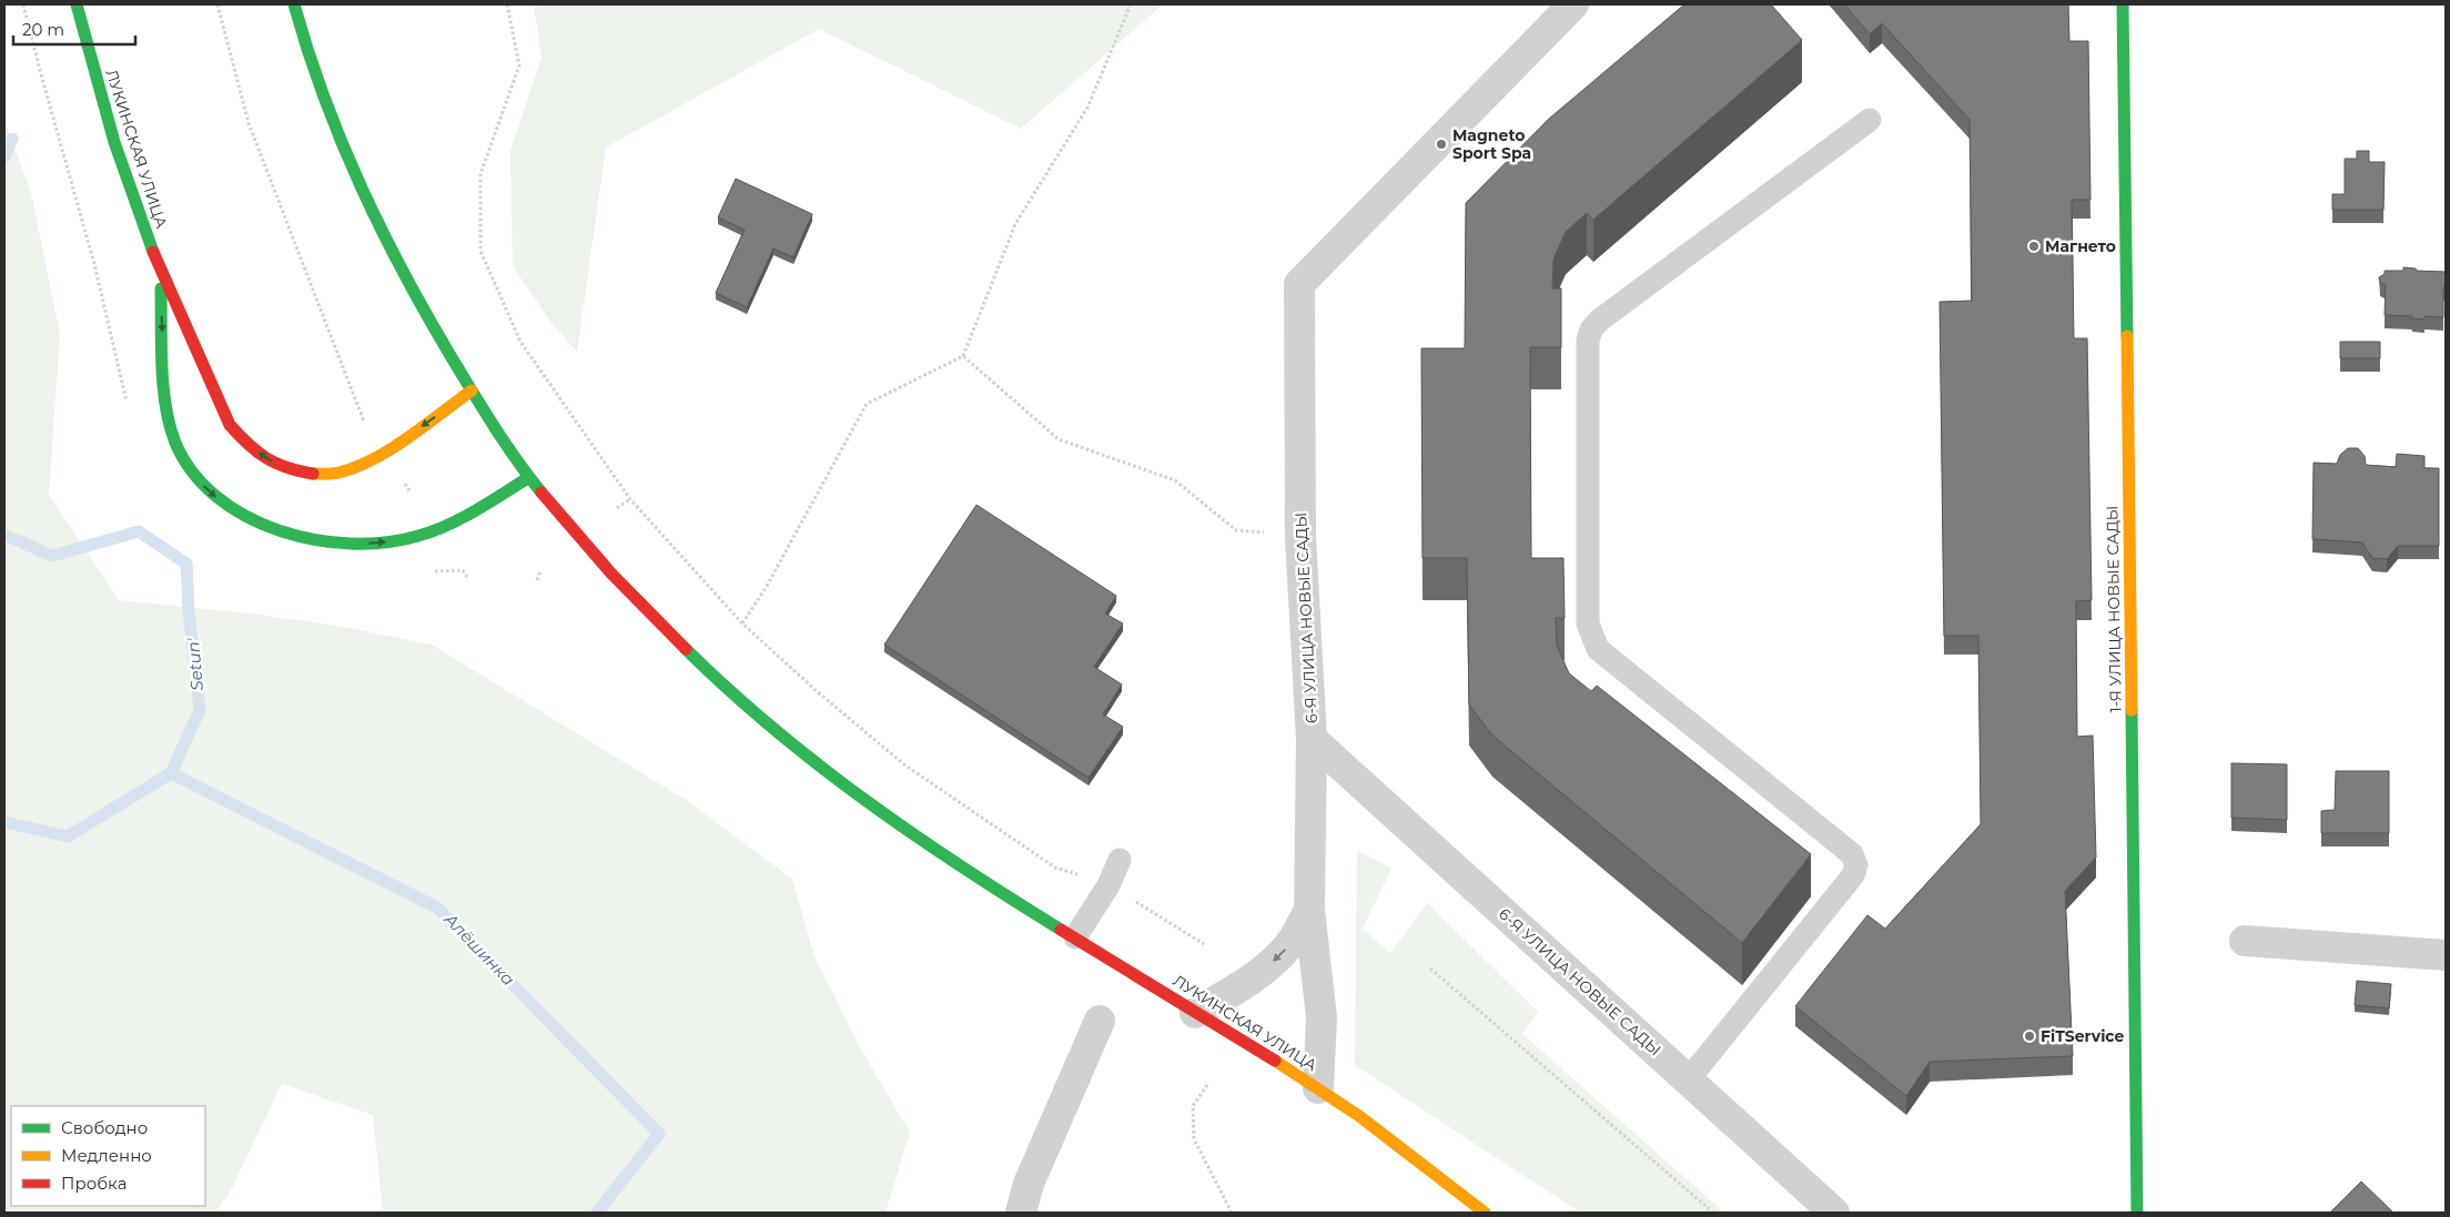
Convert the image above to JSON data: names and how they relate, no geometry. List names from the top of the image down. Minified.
{"streets":{"street":["ЛУКИНСКАЯ УЛИЦА","1-Я УЛИЦА НОВЫЕ САДЫ","6-Я УЛИЦА НОВЫЕ САДЫ"]},"water":["Setun'","Алёшинка"],"places":["Magneto Sport Spa","Магнето","FiTService"],"legend":["Свободно","Медленно","Пробка"],"scale_bar":"20 m"}
